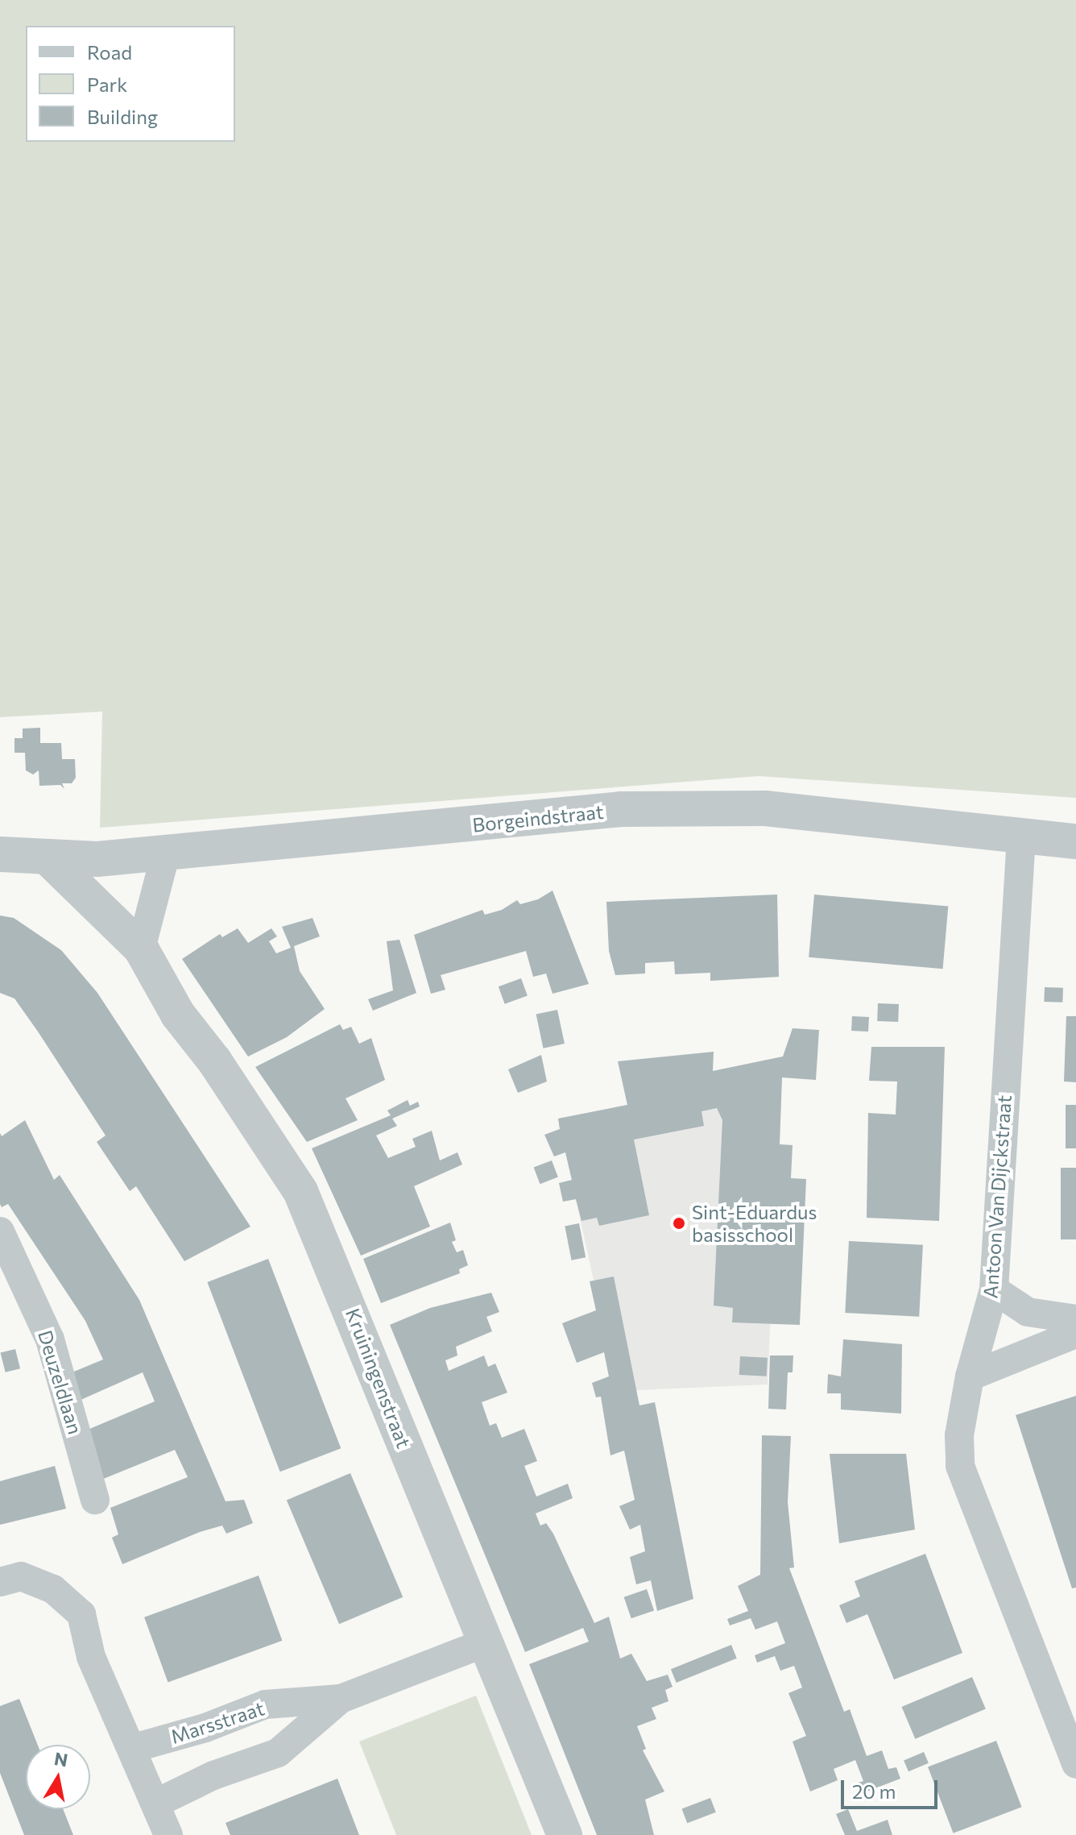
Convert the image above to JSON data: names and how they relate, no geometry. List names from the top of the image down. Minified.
{"streets":{"street":["Borgeindstraat","Antoon Van Dijckstraat","Kruiningenstraat","Deuzeldlaan","Marsstraat"]},"crossings":[["Borgeindstraat","Antoon Van Dijckstraat"],["Borgeindstraat","Kruiningenstraat"],["Kruiningenstraat","Marsstraat"]],"places":["Sint-Eduardus basisschool"],"legend":["Road","Park","Building"],"scale_bar":"20 m","north":"top"}
